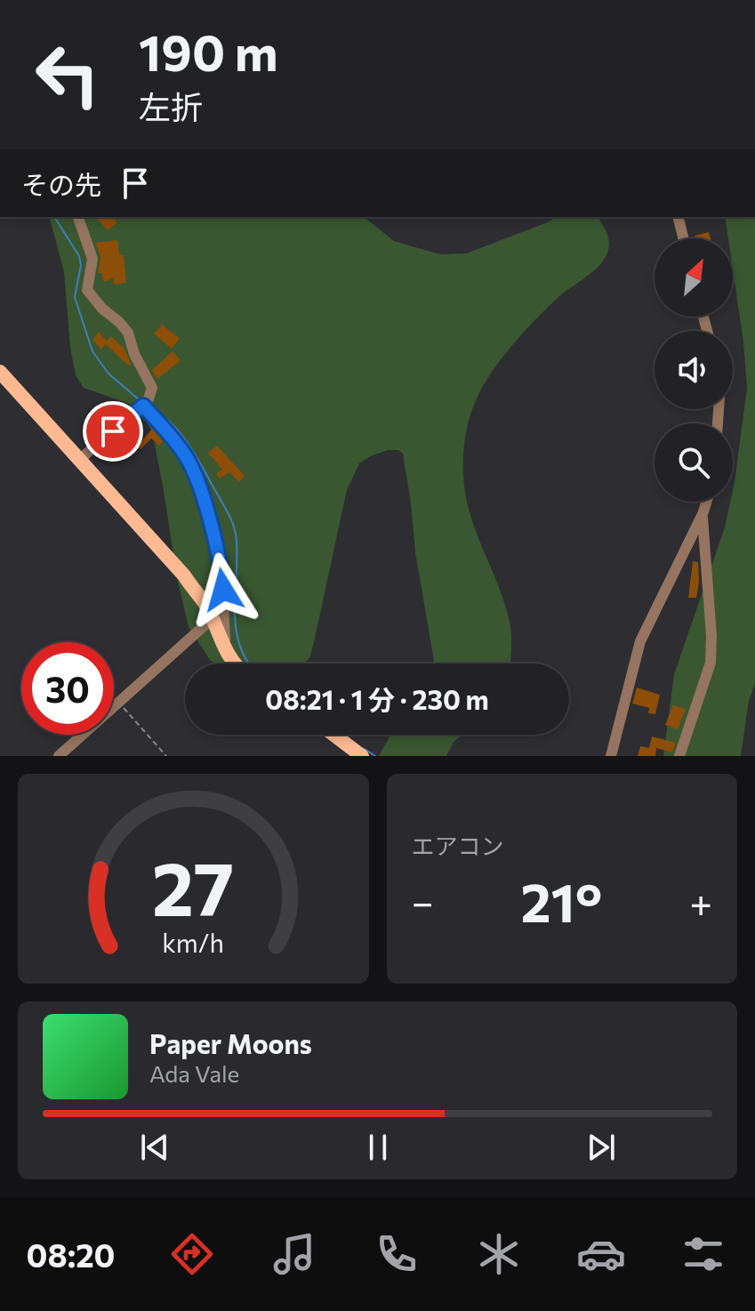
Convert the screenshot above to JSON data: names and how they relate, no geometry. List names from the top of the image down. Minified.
{"north":"top right","page":{"turn":["190 m","左折"],"then":"その先","limit":"30","trip":"08:21 · 1 分 · 230 m","tile":"エアコン","heat":["−","21°","+"],"song":["Paper Moons","Ada Vale"],"tabs":"08:20","gauge":["27","km/h"]}}
